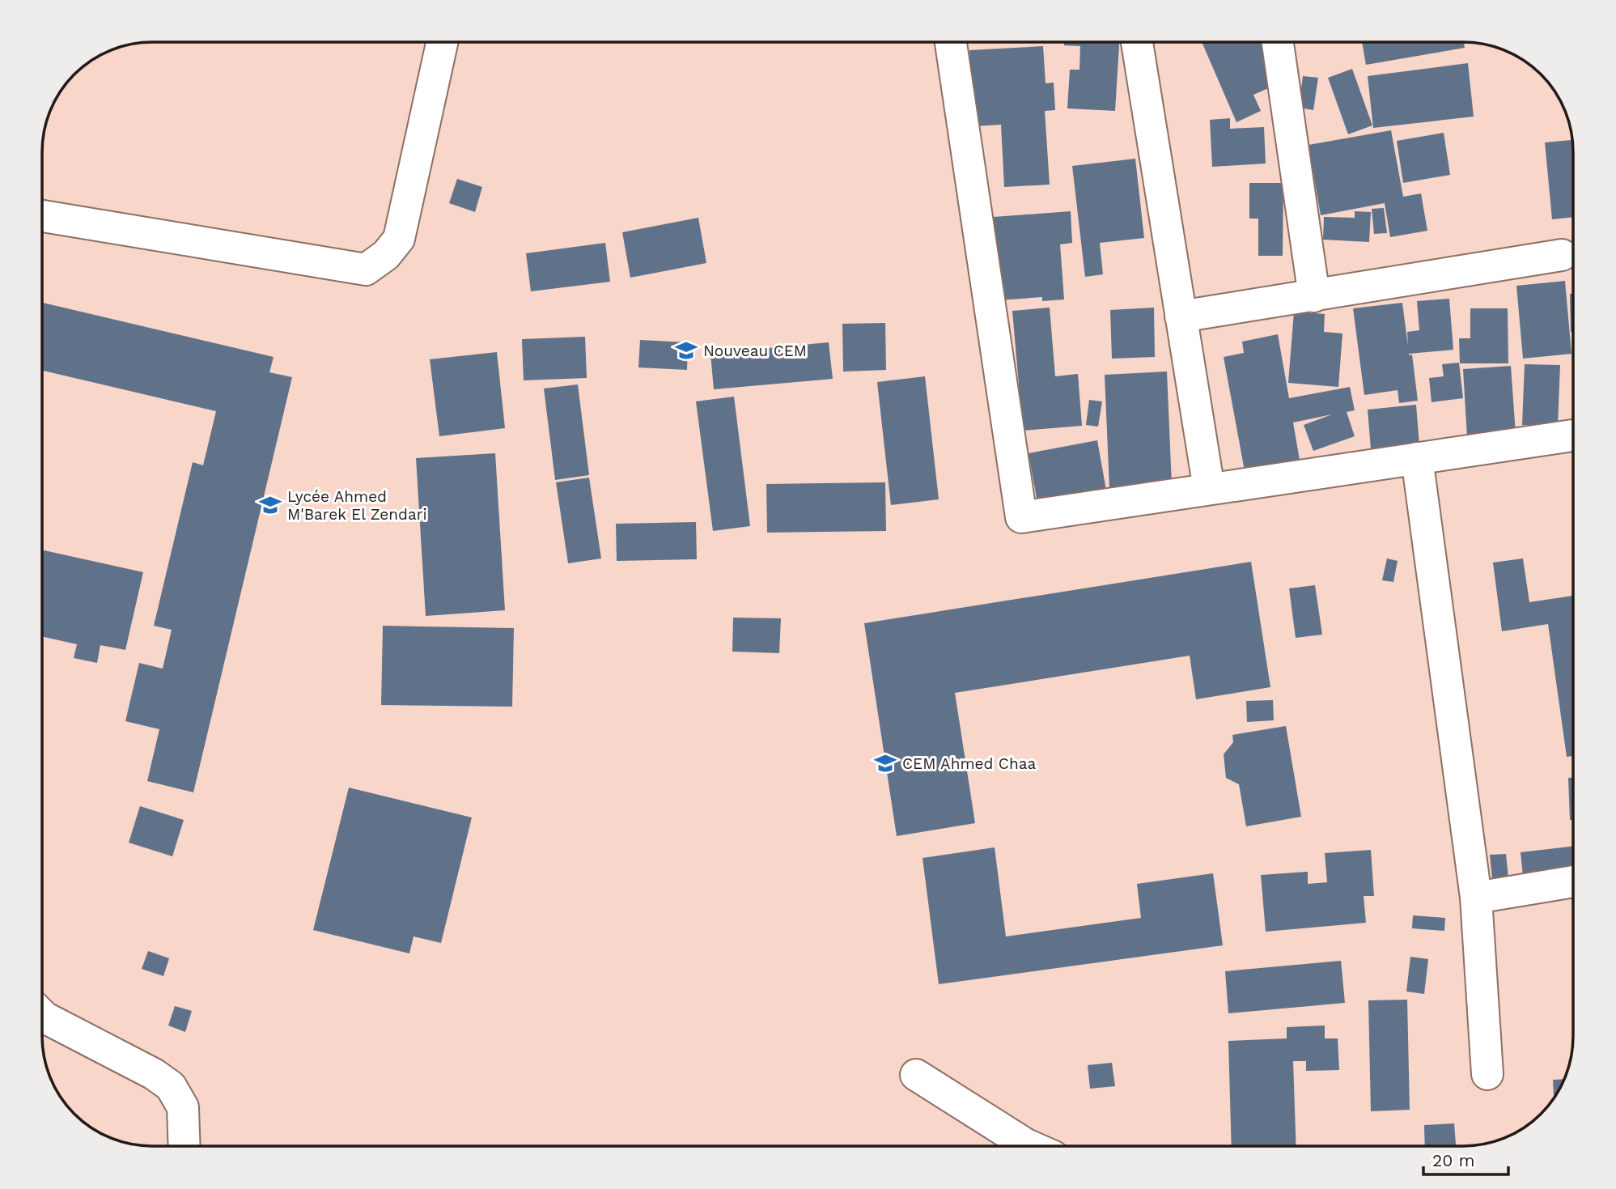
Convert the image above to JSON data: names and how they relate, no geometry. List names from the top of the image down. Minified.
{"places":{"school or university":["Nouveau CEM","Lycée Ahmed M'Barek El Zendari","CEM Ahmed Chaa"]},"scale_bar":"20 m"}
